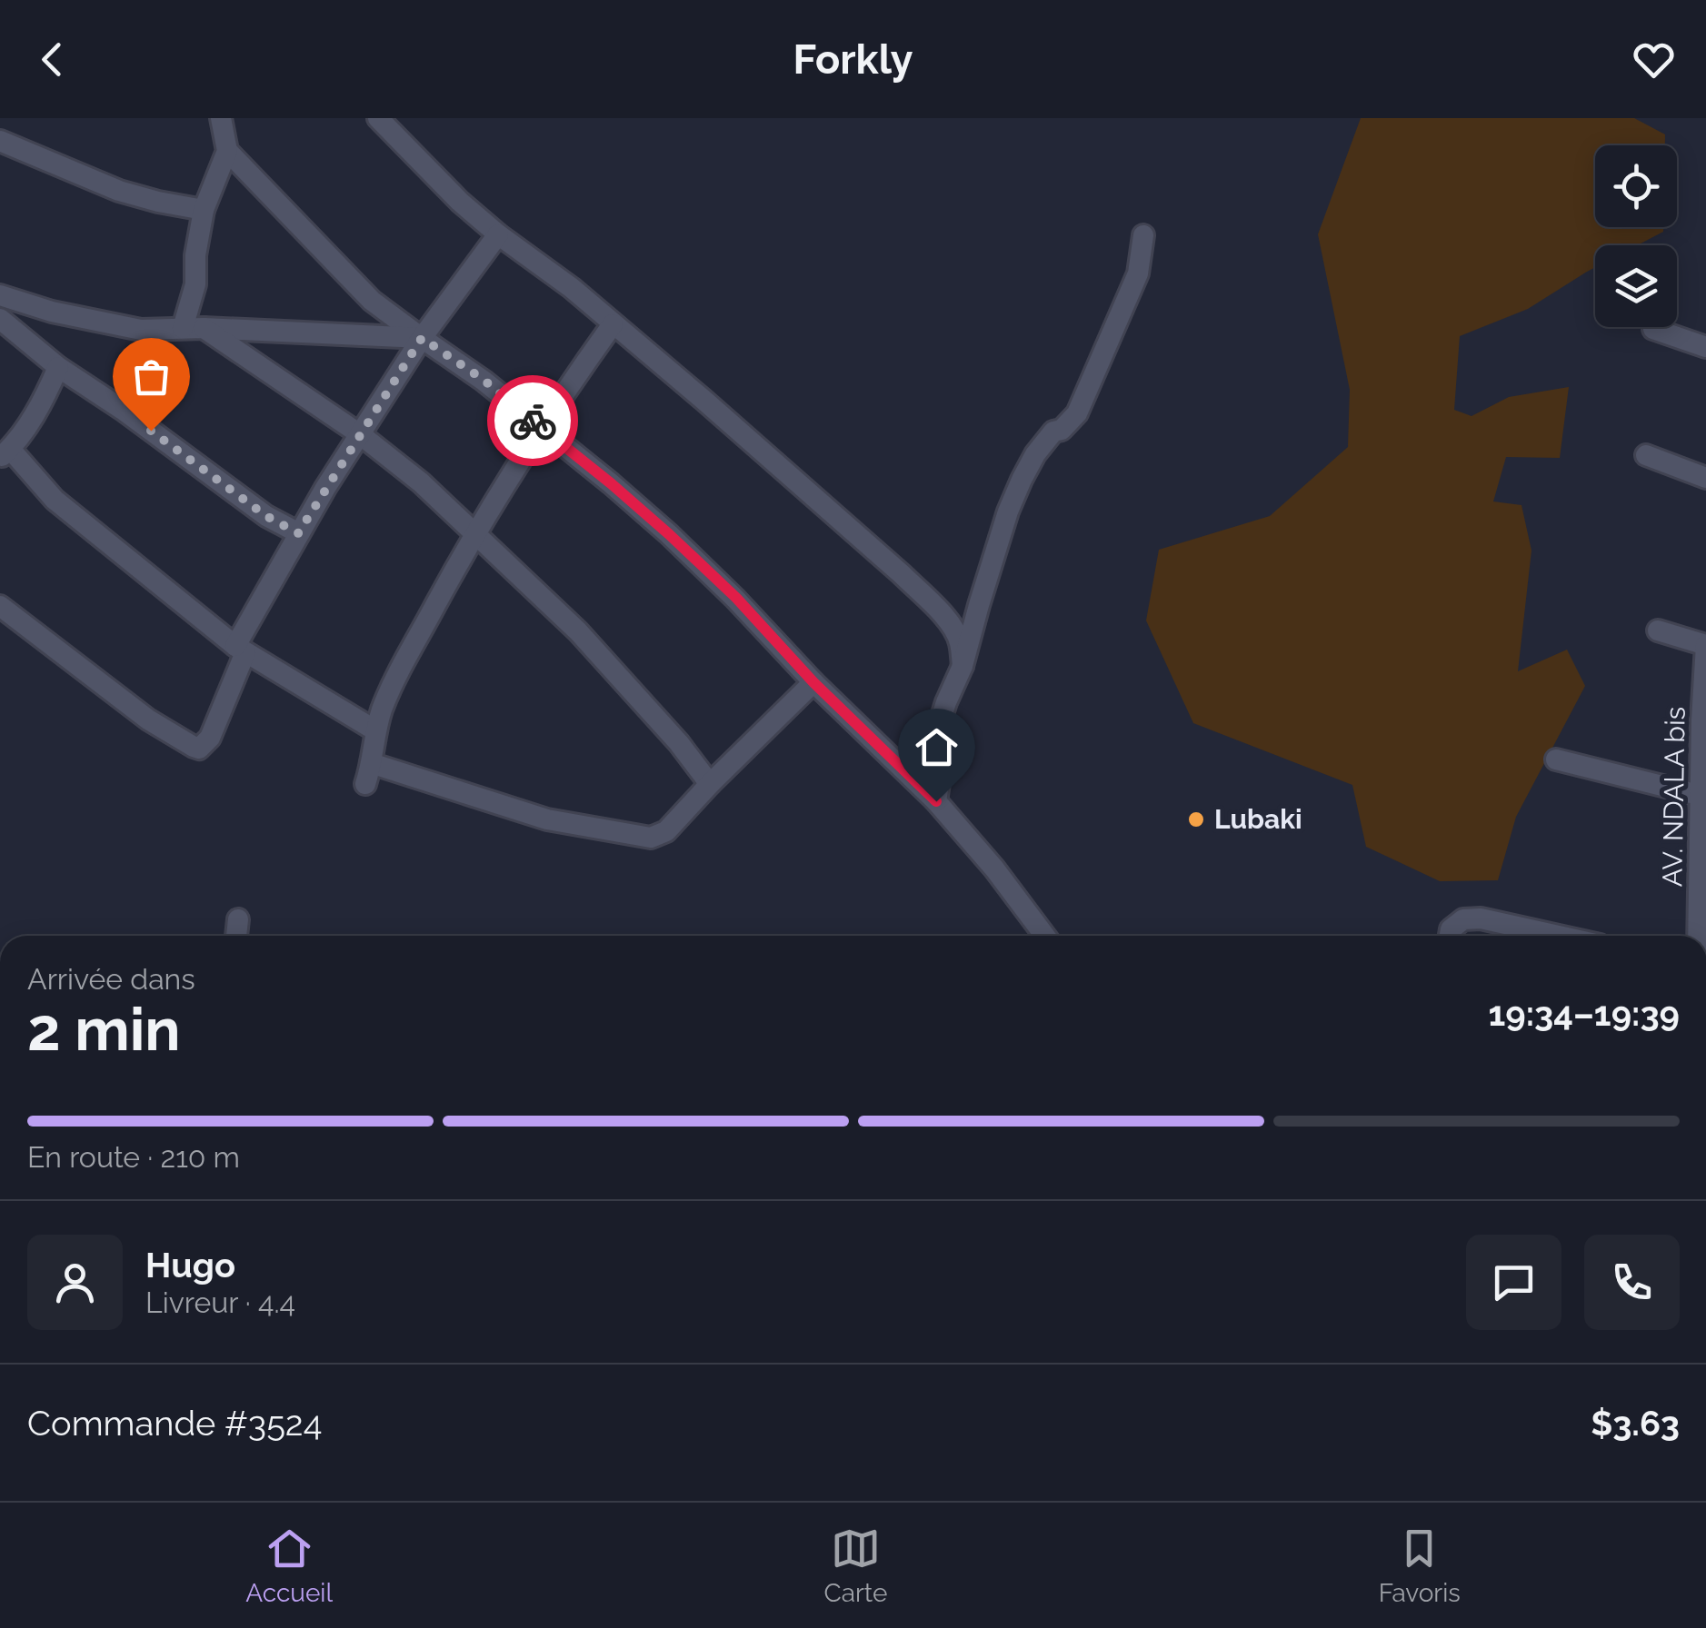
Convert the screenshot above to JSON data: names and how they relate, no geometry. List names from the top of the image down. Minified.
{"streets":{"street":["AV. NDALA bis"]},"places":["Lubaki"],"page":{"header":"Forkly","heading":["2 min","Arrivée dans","19:34–19:39"],"panel":["Hugo","Livreur · 4.4","Commande #3524","$3.63"],"bar":"En route · 210 m","tabs":["Accueil","Carte","Favoris"]}}
